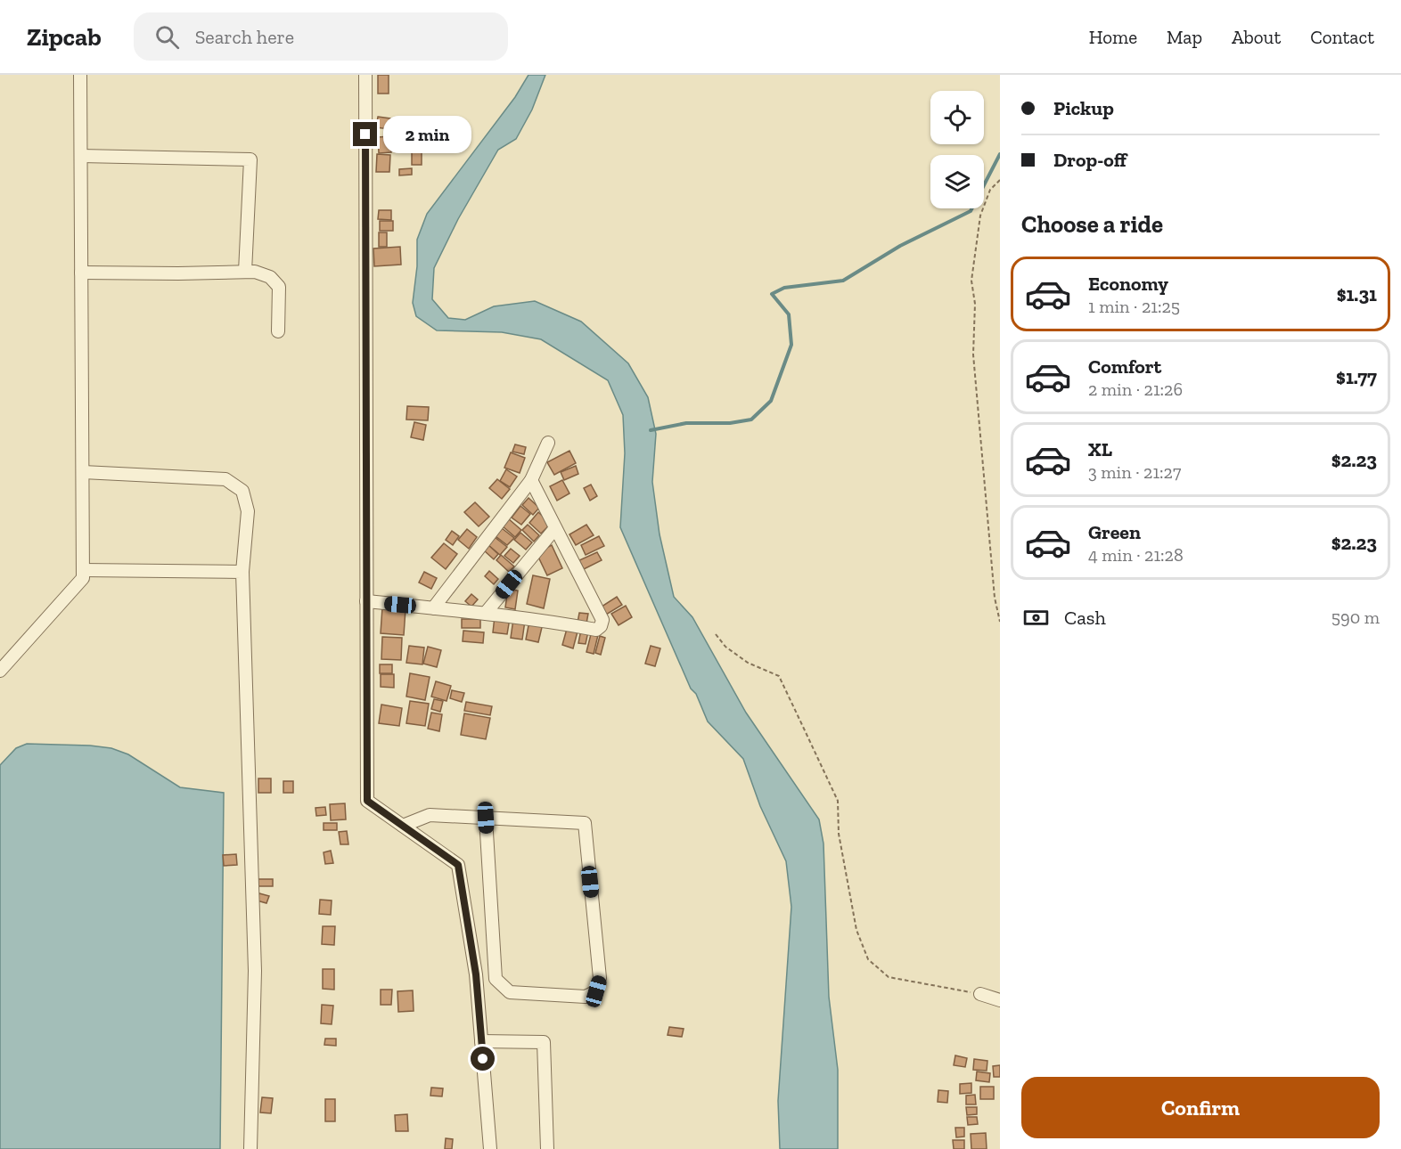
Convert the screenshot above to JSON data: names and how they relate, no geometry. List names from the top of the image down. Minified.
{"page":{"header":"Zipcab","search":"Search here","nav":["Home","Map","About","Contact"],"banner":["Pickup","Drop-off"],"bubble":"2 min","heading":"Choose a ride","list":[{"name":"Economy","note":"1 min · 21:25","value":"$1.31"},{"name":"Comfort","note":"2 min · 21:26","value":"$1.77"},{"name":"XL","note":"3 min · 21:27","value":"$2.23"},{"name":"Green","note":"4 min · 21:28","value":"$2.23"}],"pay":["Cash","590 m"],"buttons":"Confirm"}}
